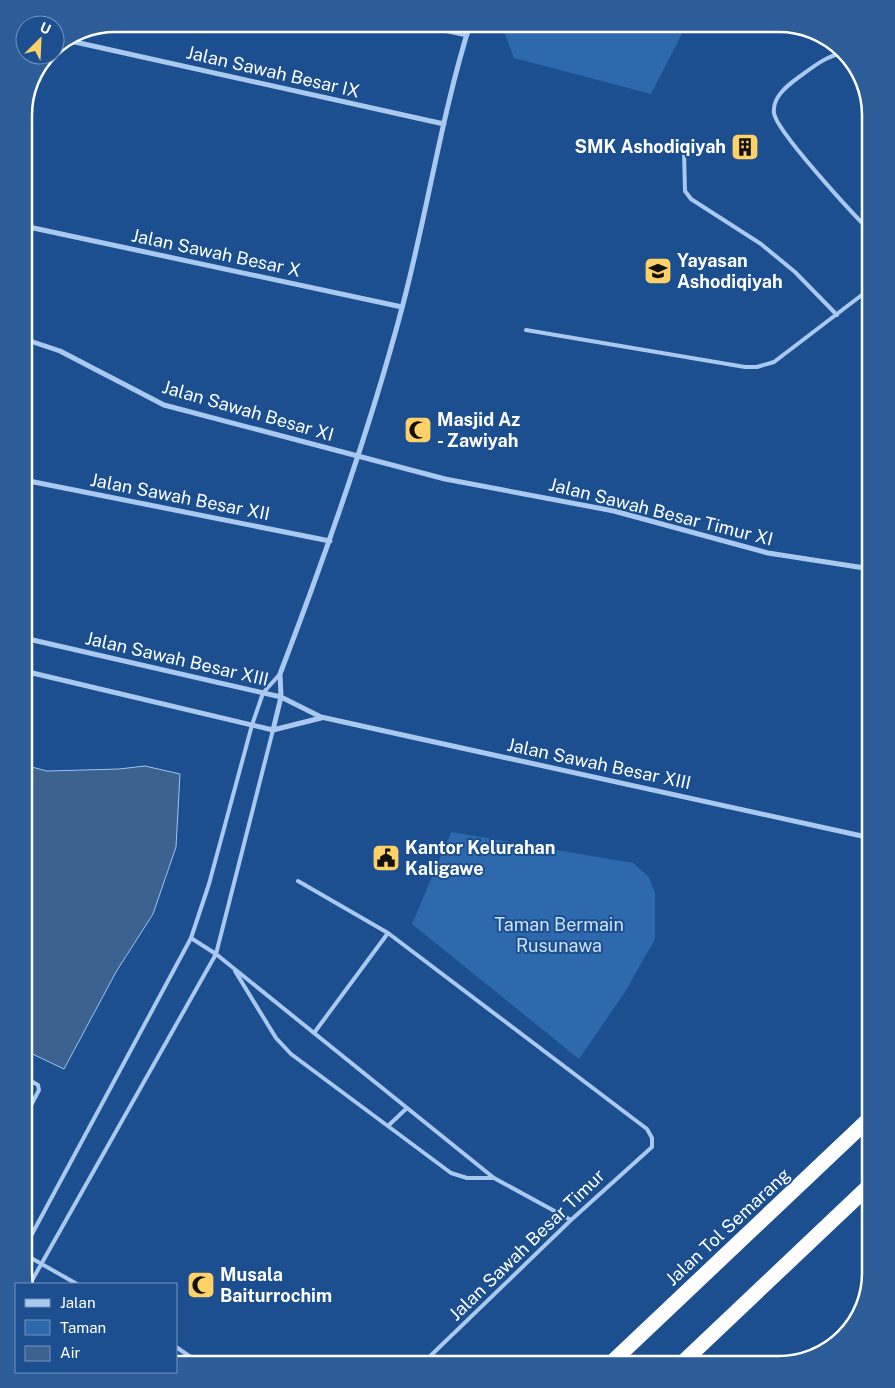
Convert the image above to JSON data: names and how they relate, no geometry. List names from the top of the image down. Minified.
{"streets":{"highway":["Jalan Tol Semarang"],"street":["Jalan Sawah Besar IX","Jalan Sawah Besar X","Jalan Sawah Besar XI","Jalan Sawah Besar XII","Jalan Sawah Besar Timur XI","Jalan Sawah Besar XIII"],"lane":["Jalan Sawah Besar Timur"]},"crossings":[["Jalan Sawah Besar XI","Jalan Sawah Besar Timur XI"]],"parks":["Taman Bermain Rusunawa"],"places":{"building":["SMK Ashodiqiyah"],"school or university":["Yayasan Ashodiqiyah"],"mosque":["Masjid Az - Zawiyah","Musala Baiturrochim"],"public building":["Kantor Kelurahan Kaligawe"]},"legend":["Jalan","Taman","Air"],"north":"top right"}
